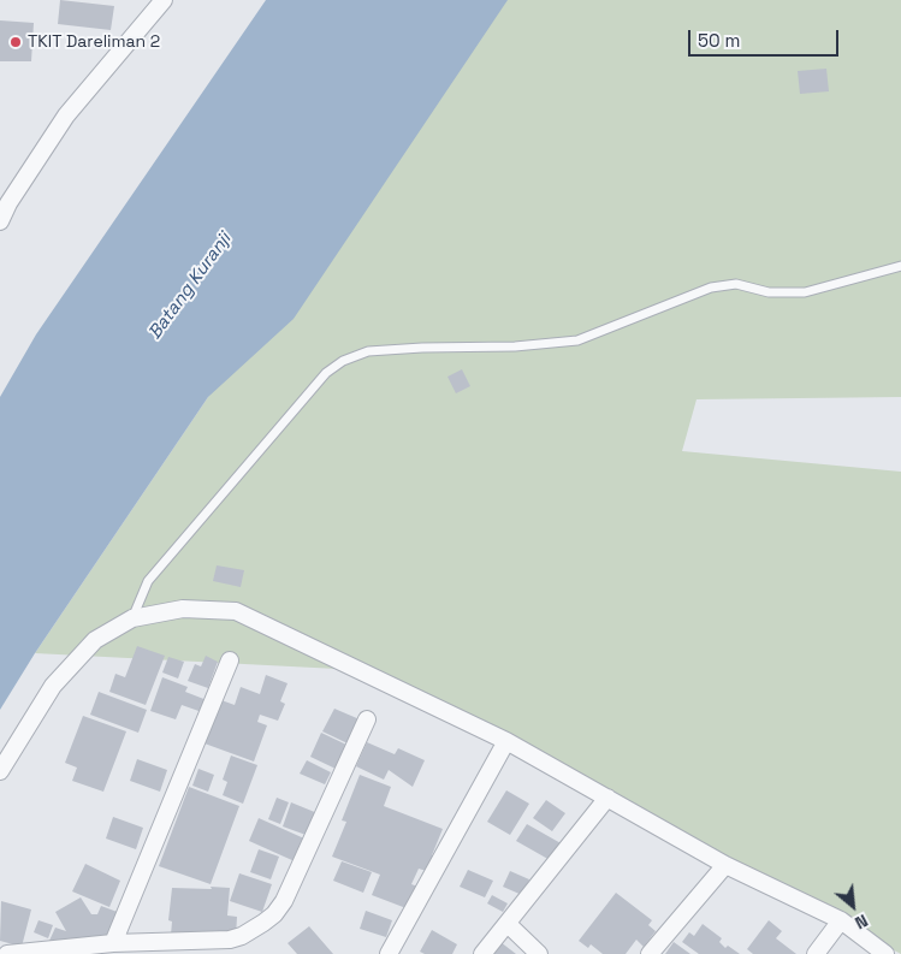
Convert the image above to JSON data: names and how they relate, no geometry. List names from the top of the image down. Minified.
{"water":["Batang Kuranji"],"places":["TKIT Dareliman 2"],"scale_bar":"50 m","north":"bottom right"}
